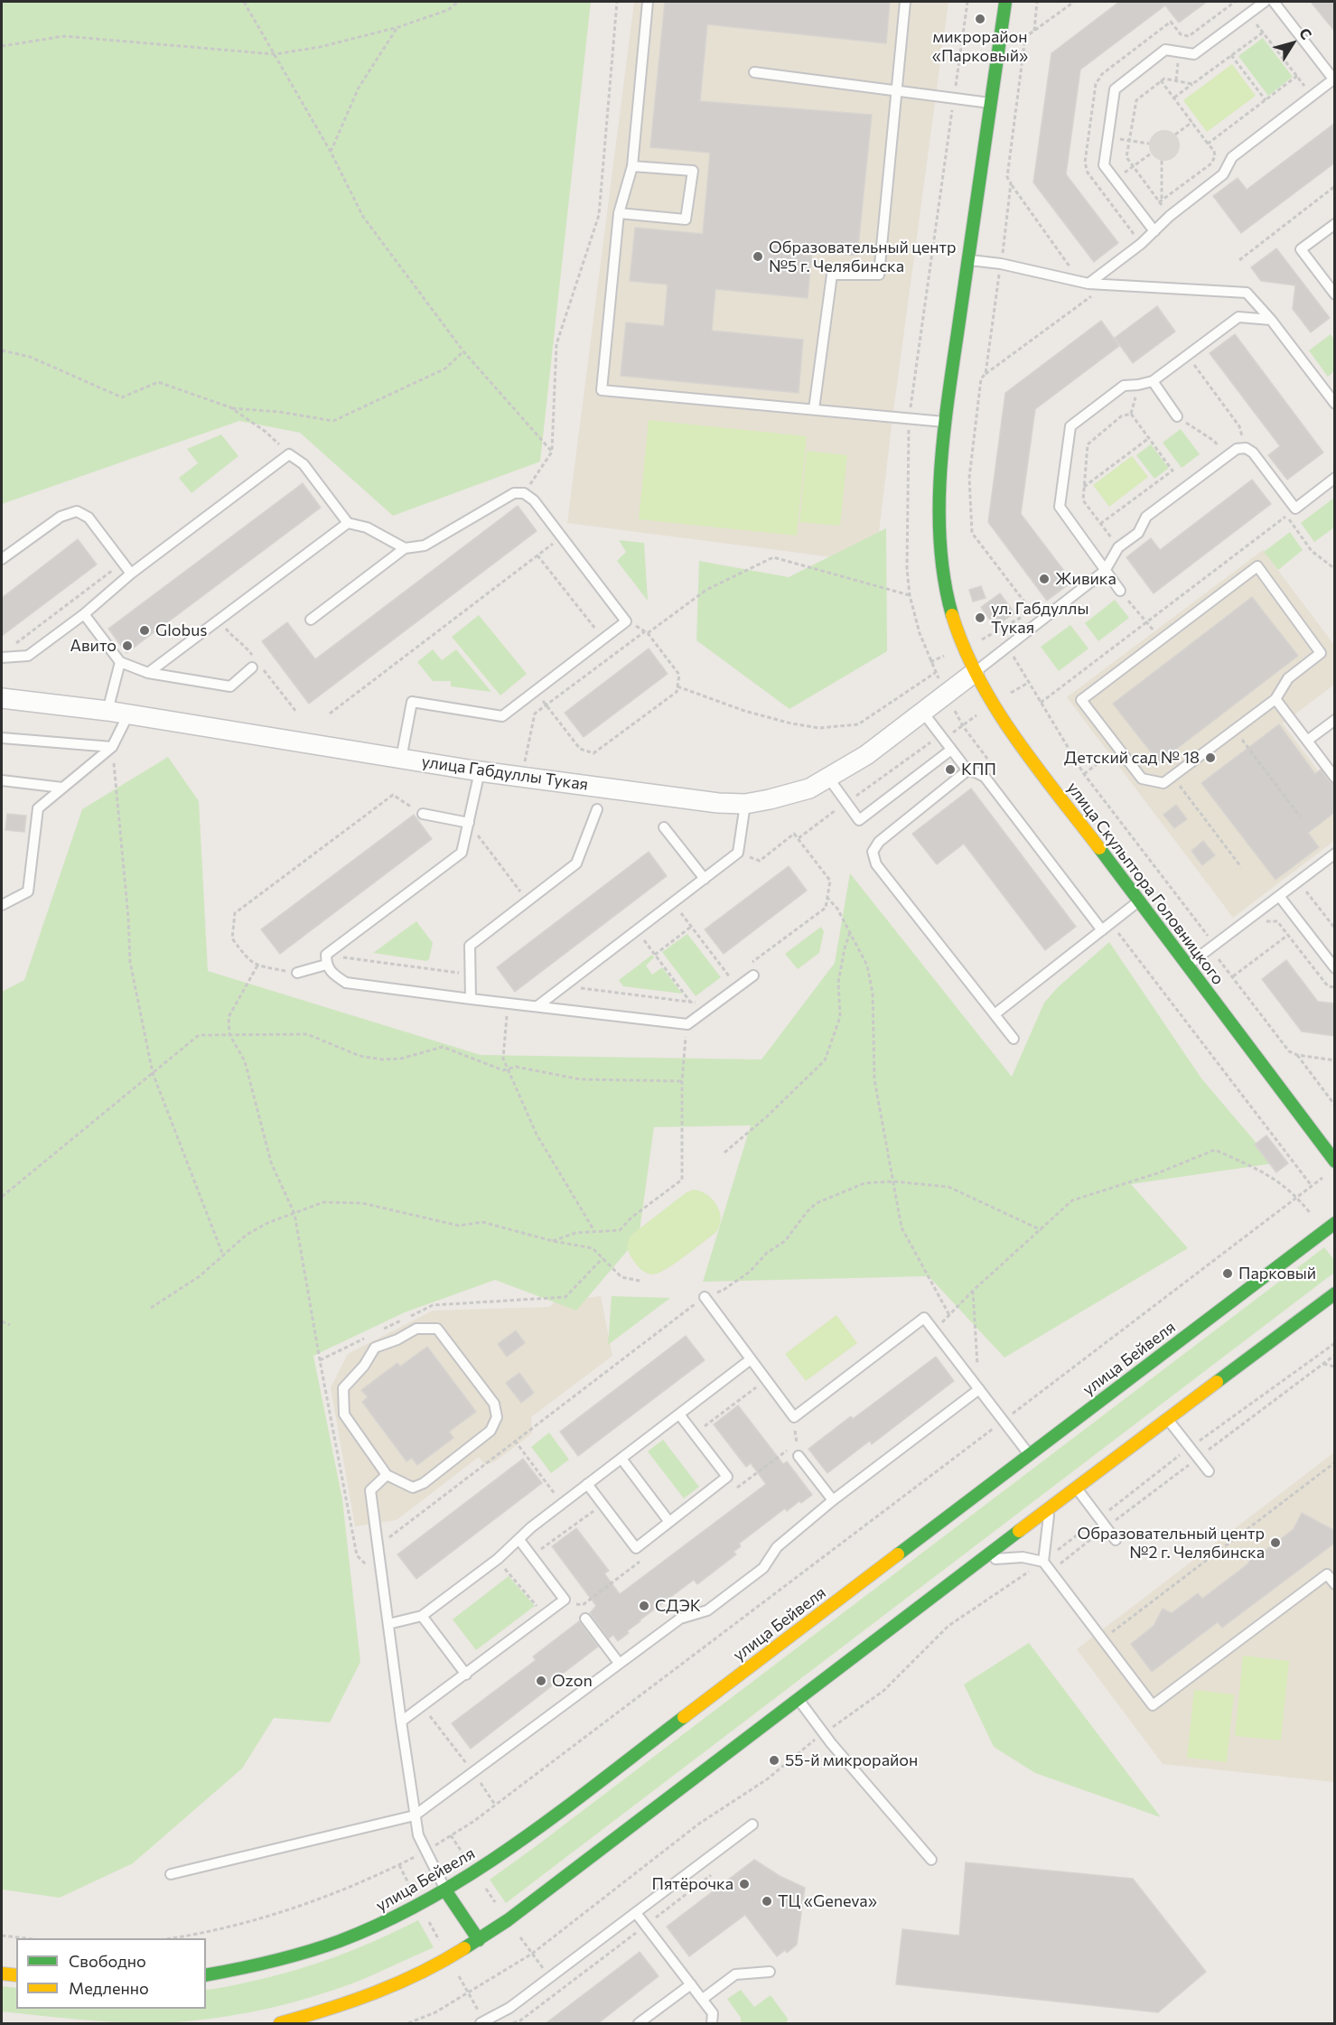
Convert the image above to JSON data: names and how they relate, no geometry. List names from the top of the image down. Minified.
{"streets":{"main road":["улица Скульптора Головницкого","улица Бейвеля"],"street":["улица Габдуллы Тукая"]},"crossings":[["улица Габдуллы Тукая","улица Скульптора Головницкого"]],"places":["микрорайон «Парковый»","Образовательный центр №5 г. Челябинска","Живика","ул. Габдуллы Тукая","Globus","Авито","Детский сад № 18","КПП","Парковый","Образовательный центр №2 г. Челябинска","СДЭК","Ozon","55-й микрорайон","Пятёрочка","ТЦ «Geneva»"],"legend":["Свободно","Медленно"],"north":"top right"}
